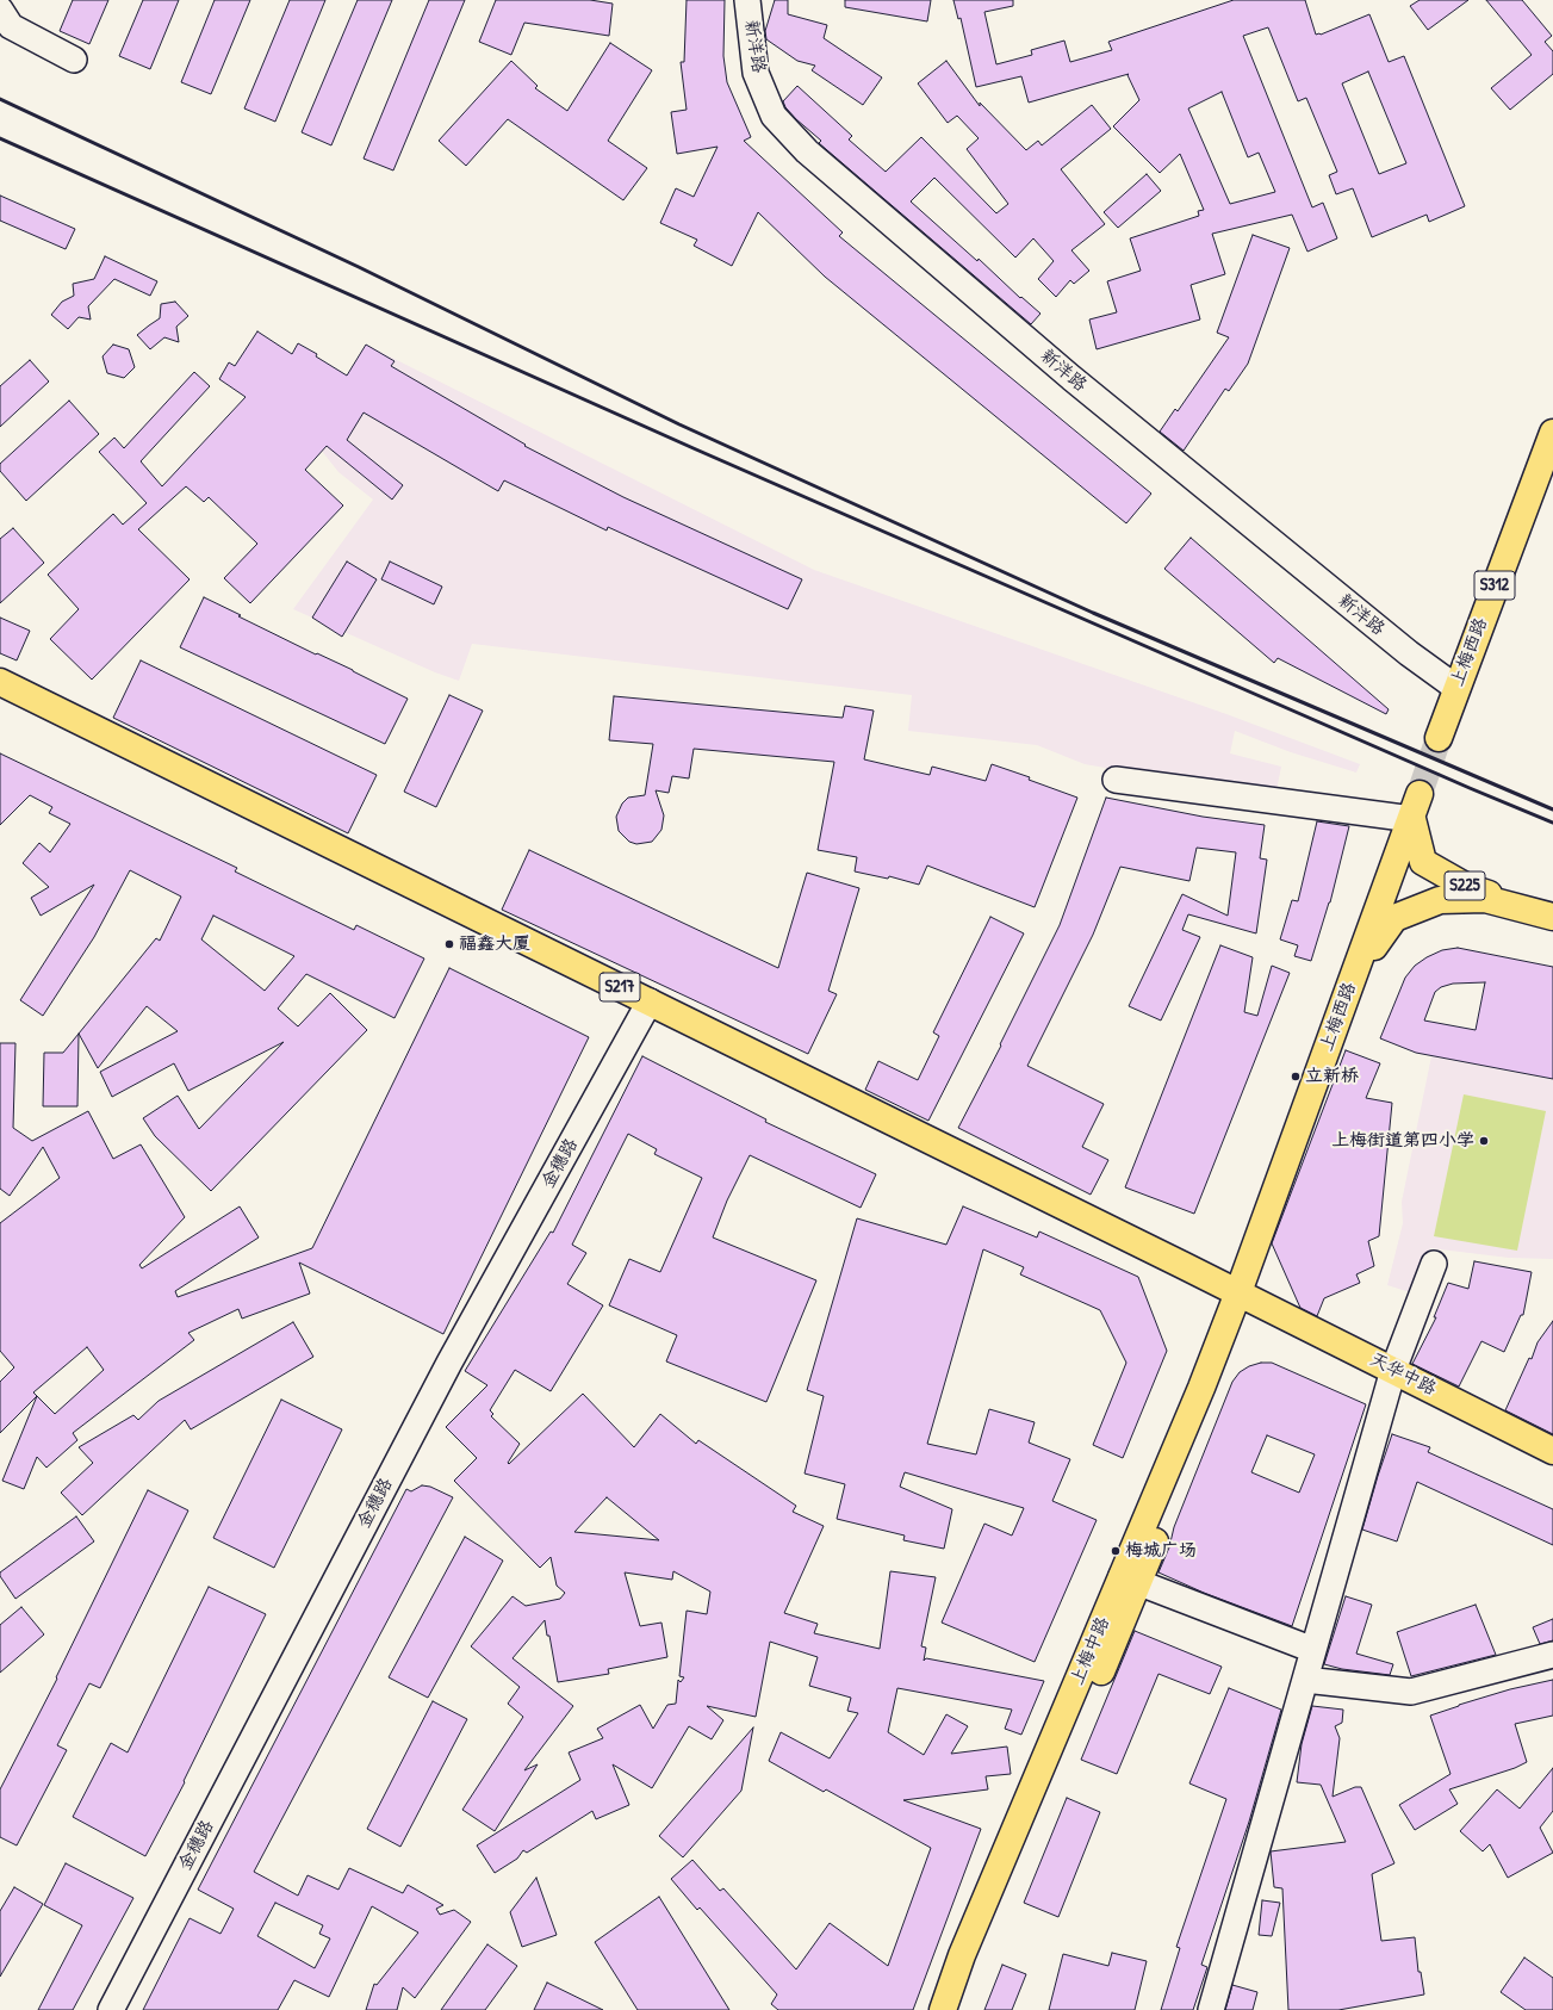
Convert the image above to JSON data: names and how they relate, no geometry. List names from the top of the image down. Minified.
{"streets":{"main road":["S312","上梅西路","S225","S217","天华中路","上梅中路"],"street":["新洋路","金穗路"]},"crossings":[["新洋路","上梅西路"],["上梅西路","S225"],["上梅西路","S217"],["上梅西路","天华中路"],["上梅西路","上梅中路"],["S217","金穗路"],["S217","天华中路"],["S217","上梅中路"],["天华中路","上梅中路"]],"places":["福鑫大厦","立新桥","上梅街道第四小学","梅城广场"]}
